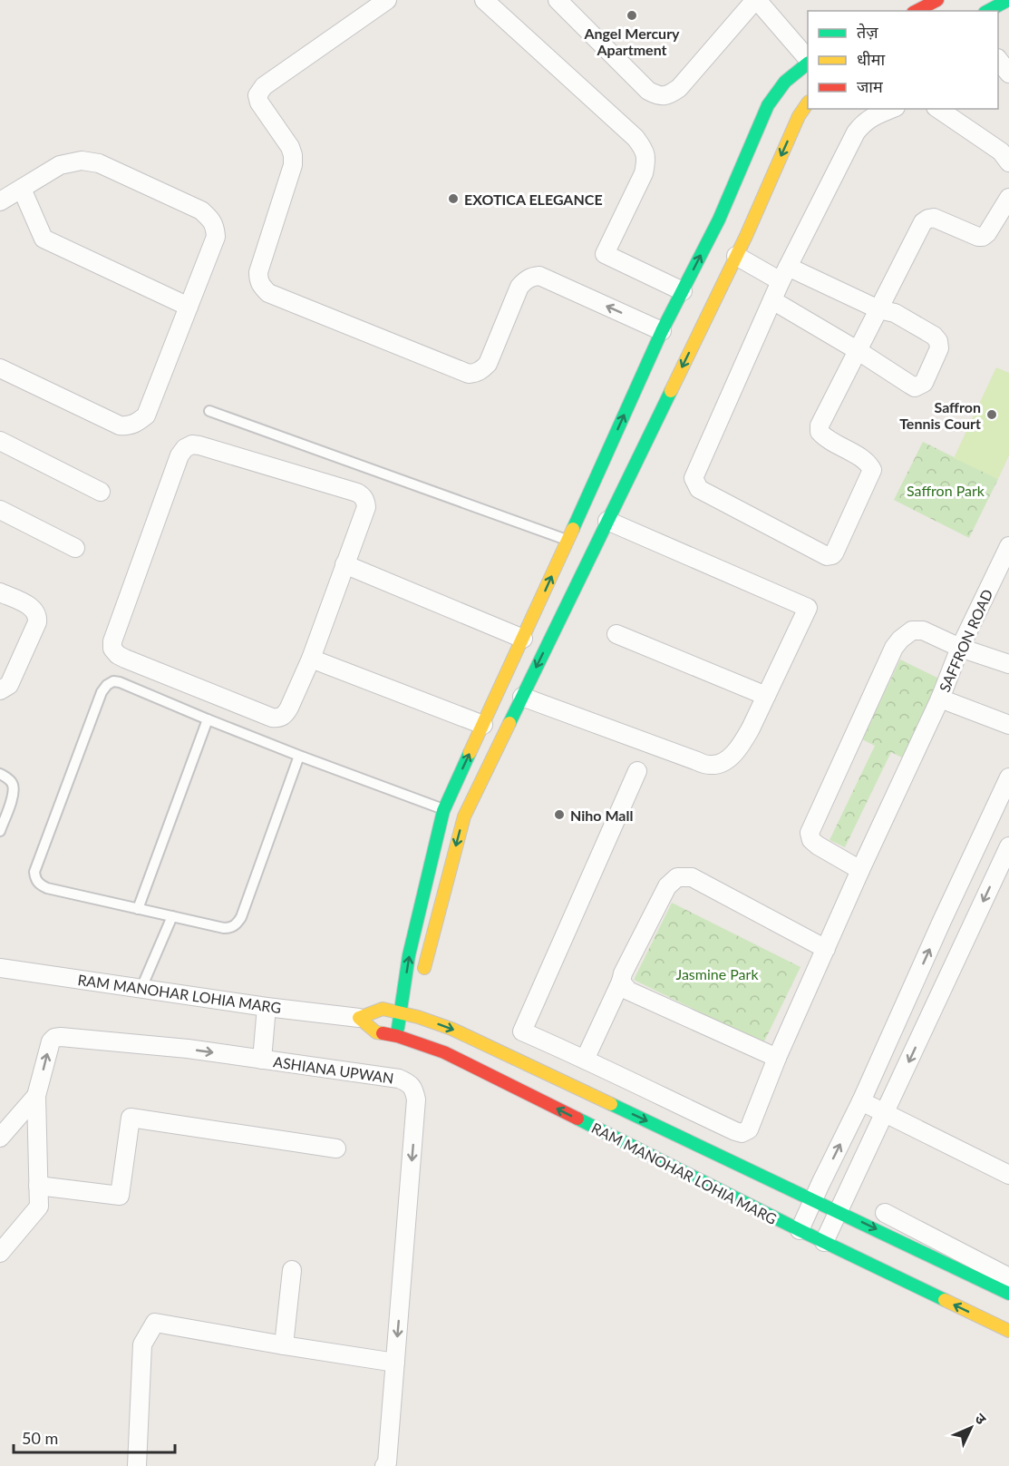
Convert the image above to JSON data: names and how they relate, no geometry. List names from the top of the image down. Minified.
{"streets":{"street":["SAFFRON ROAD","RAM MANOHAR LOHIA MARG","ASHIANA UPWAN"]},"parks":["Saffron Park","Jasmine Park"],"places":["Angel Mercury Apartment","EXOTICA ELEGANCE","Saffron Tennis Court","Niho Mall"],"legend":["तेज़","धीमा","जाम"],"scale_bar":"50 m","north":"top right"}
